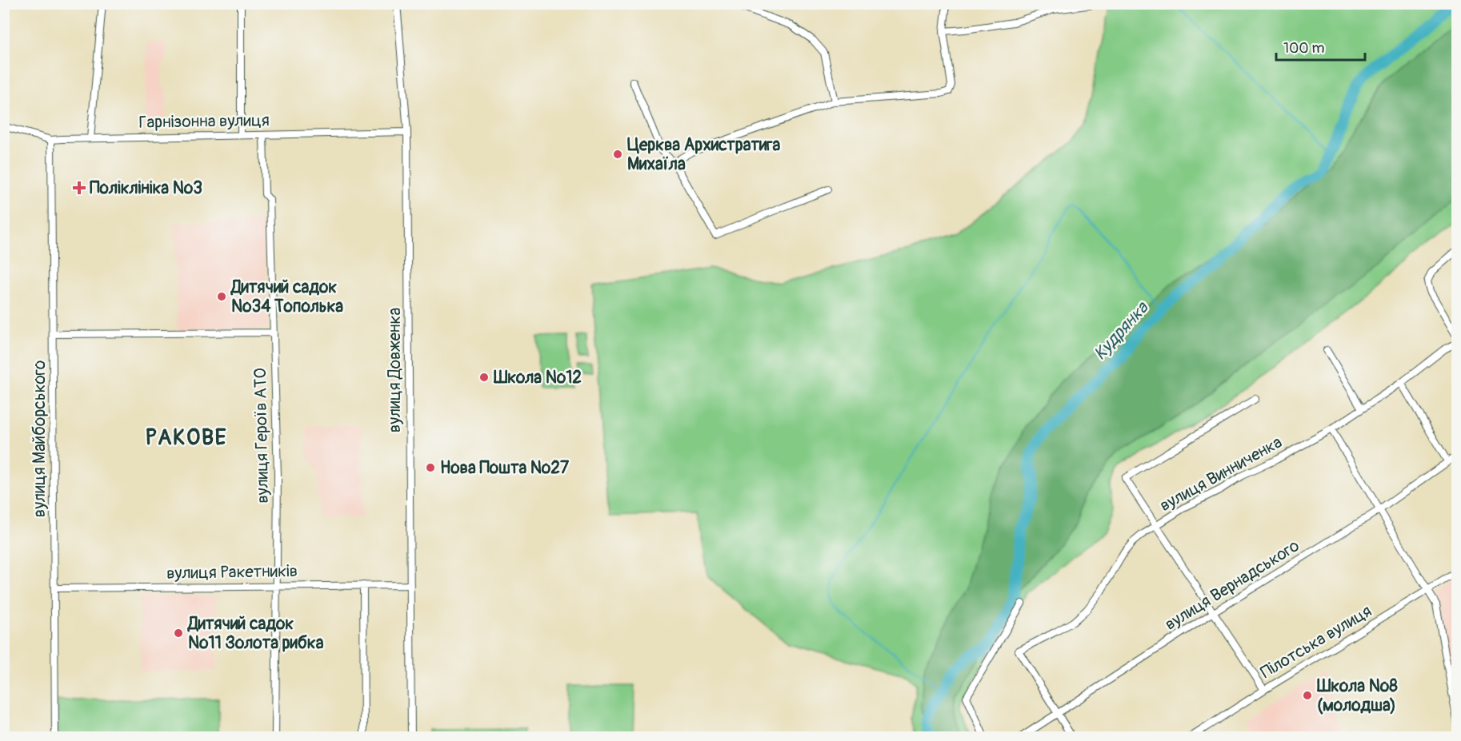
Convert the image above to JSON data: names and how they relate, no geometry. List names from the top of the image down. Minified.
{"streets":{"street":["Гарнізонна вулиця","вулиця Довженка","вулиця Героїв АТО","вулиця Майборського","вулиця Винниченка","вулиця Ракетників","вулиця Вернадського","Пілотська вулиця"]},"crossings":[["Гарнізонна вулиця","вулиця Довженка"],["Гарнізонна вулиця","вулиця Героїв АТО"],["Гарнізонна вулиця","вулиця Майборського"],["вулиця Довженка","вулиця Ракетників"],["вулиця Героїв АТО","вулиця Ракетників"],["вулиця Майборського","вулиця Ракетників"],["вулиця Винниченка","вулиця Вернадського"]],"districts":["РАКОВЕ"],"water":["Кудрянка"],"places":{"other":["Церква Архистратига Михаїла","Дитячий садок №34 Тополька","Школа №12","Нова Пошта №27","Дитячий садок №11 Золота рибка","Школа №8 (молодша)"],"health":["Поліклініка №3"]},"scale_bar":"100 m"}
